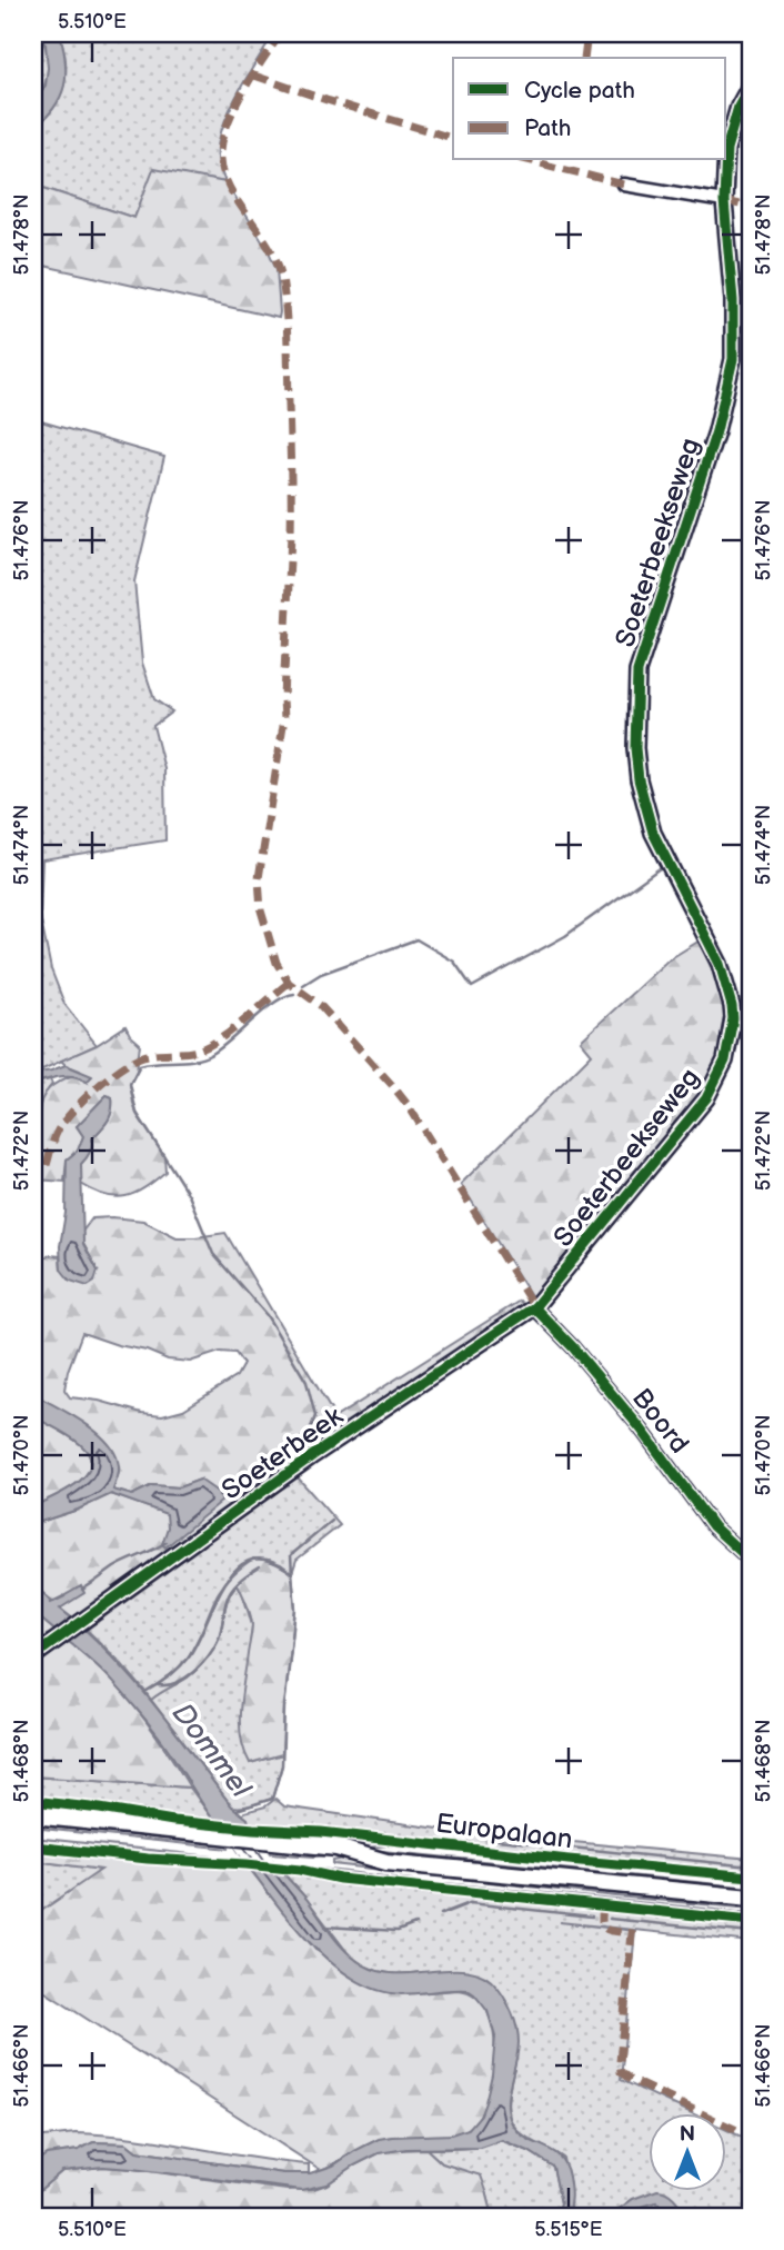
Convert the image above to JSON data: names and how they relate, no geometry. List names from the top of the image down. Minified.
{"streets":{"main road":["Europalaan"],"street":["Soeterbeekseweg","Boord","Soeterbeek"]},"crossings":[["Soeterbeekseweg","Boord"],["Soeterbeekseweg","Soeterbeek"],["Boord","Soeterbeek"]],"water":["Dommel"],"legend":["Cycle path","Path"],"north":"top","coordinates":["5.510°E","51.478°N","51.476°N","51.474°N","51.472°N","51.470°N","51.468°N","51.466°N","5.515°E"]}
